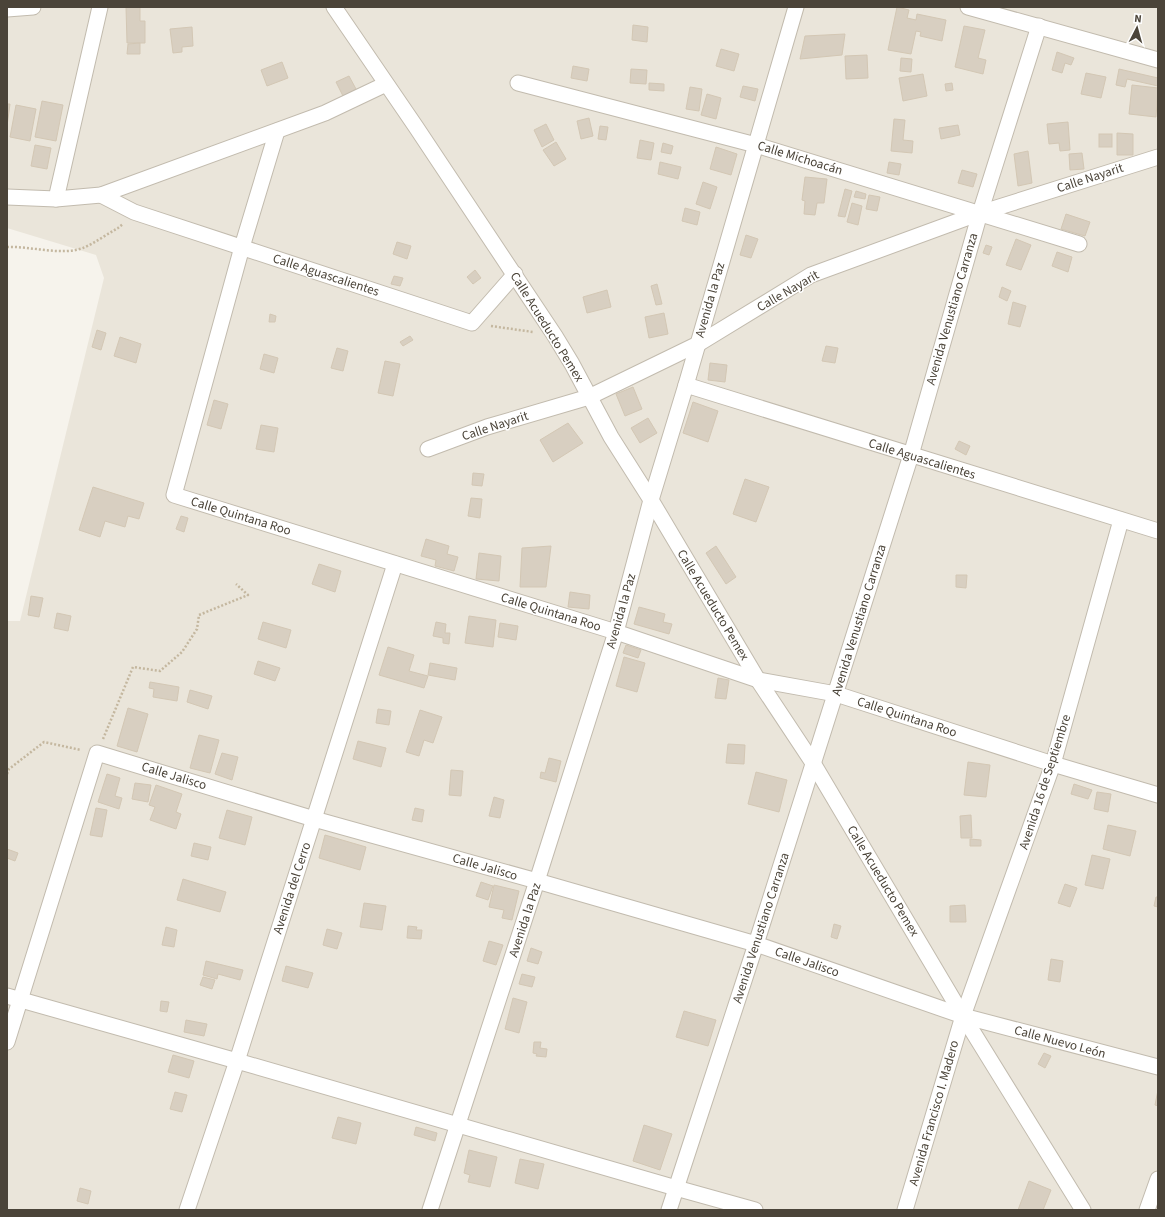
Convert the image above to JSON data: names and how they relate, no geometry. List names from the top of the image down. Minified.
{"streets":{"street":["Calle Michoacán","Calle Nayarit","Calle Aguascalientes","Avenida la Paz","Avenida Venustiano Carranza","Calle Acueducto Pemex","Calle Quintana Roo","Calle Jalisco","Avenida 16 de Septiembre","Avenida del Cerro","Calle Nuevo León","Avenida Francisco I. Madero"]},"crossings":[["Calle Michoacán","Calle Nayarit"],["Calle Michoacán","Avenida la Paz"],["Calle Michoacán","Avenida Venustiano Carranza"],["Calle Nayarit","Avenida la Paz"],["Calle Nayarit","Avenida Venustiano Carranza"],["Calle Nayarit","Calle Acueducto Pemex"],["Calle Aguascalientes","Avenida la Paz"],["Calle Aguascalientes","Avenida Venustiano Carranza"],["Calle Aguascalientes","Calle Quintana Roo"],["Calle Aguascalientes","Avenida 16 de Septiembre"],["Avenida la Paz","Calle Acueducto Pemex"],["Avenida la Paz","Calle Quintana Roo"],["Avenida la Paz","Calle Jalisco"],["Avenida Venustiano Carranza","Calle Acueducto Pemex"],["Avenida Venustiano Carranza","Calle Quintana Roo"],["Avenida Venustiano Carranza","Calle Jalisco"],["Calle Acueducto Pemex","Calle Quintana Roo"],["Calle Acueducto Pemex","Calle Jalisco"],["Calle Acueducto Pemex","Avenida 16 de Septiembre"],["Calle Acueducto Pemex","Calle Nuevo León"],["Calle Acueducto Pemex","Avenida Francisco I. Madero"],["Calle Quintana Roo","Avenida 16 de Septiembre"],["Calle Quintana Roo","Avenida del Cerro"],["Calle Jalisco","Avenida 16 de Septiembre"],["Calle Jalisco","Avenida del Cerro"],["Calle Jalisco","Calle Nuevo León"],["Calle Jalisco","Avenida Francisco I. Madero"],["Avenida 16 de Septiembre","Calle Nuevo León"],["Avenida 16 de Septiembre","Avenida Francisco I. Madero"],["Calle Nuevo León","Avenida Francisco I. Madero"]],"north":"top"}
